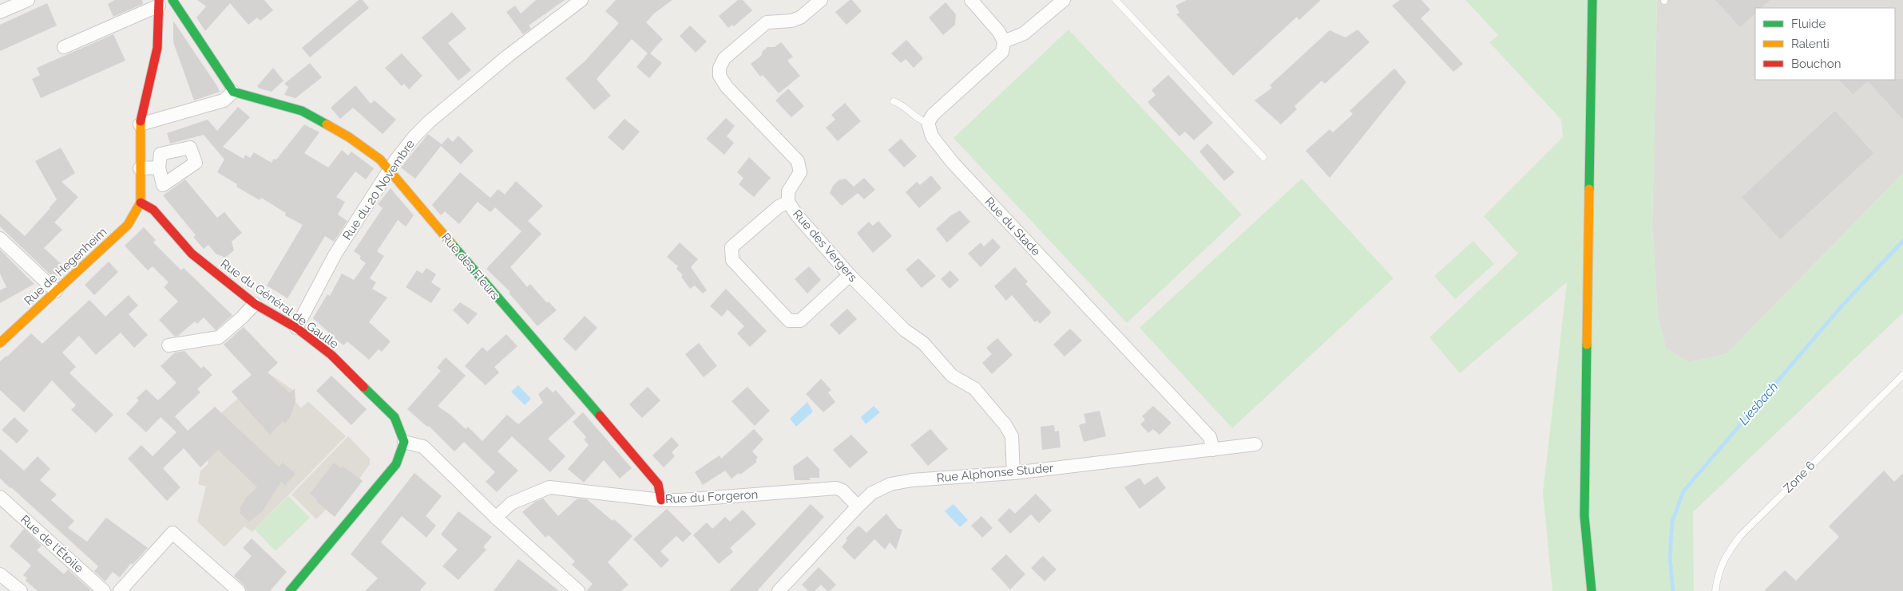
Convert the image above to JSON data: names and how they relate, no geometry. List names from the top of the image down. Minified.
{"streets":{"main road":["Rue de Hegenheim","Rue des Fleurs","Rue du Général de Gaulle"],"street":["Rue du 20 Novembre","Rue du Stade","Rue des Vergers","Rue Alphonse Studer","Rue du Forgeron","Rue de l'Étoile"],"lane":["Zone 6"]},"crossings":[["Rue du 20 Novembre","Rue des Fleurs"],["Rue du 20 Novembre","Rue du Général de Gaulle"],["Rue du Stade","Rue Alphonse Studer"],["Rue des Vergers","Rue Alphonse Studer"],["Rue de Hegenheim","Rue du Général de Gaulle"],["Rue des Fleurs","Rue du Forgeron"],["Rue Alphonse Studer","Rue du Forgeron"]],"water":["Liesbach"],"legend":["Fluide","Ralenti","Bouchon"]}
